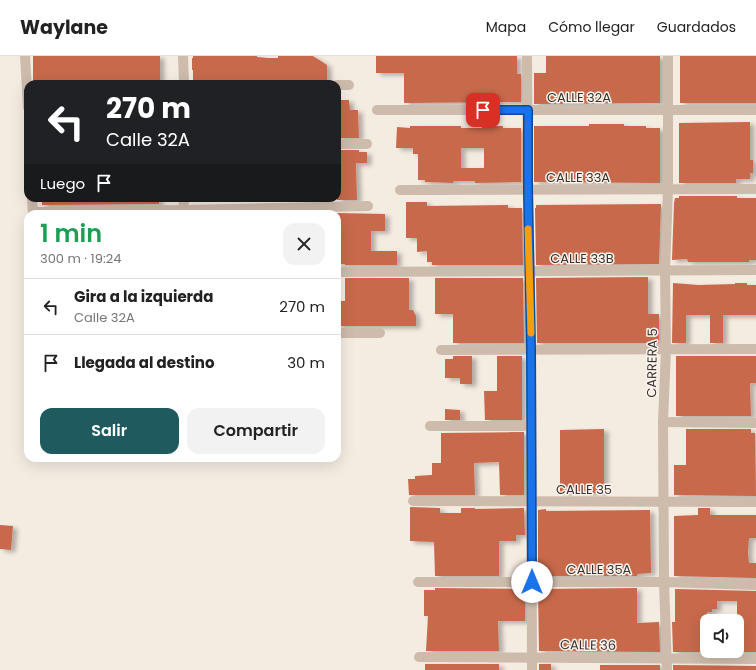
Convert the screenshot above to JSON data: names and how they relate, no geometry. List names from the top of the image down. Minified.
{"streets":{"street":["CALLE 32A","CALLE 33A","CALLE 33B","CARRERA 5","CALLE 35","CALLE 35A","CALLE 36"]},"crossings":[["CALLE 32A","CARRERA 5"],["CALLE 33A","CARRERA 5"],["CALLE 33B","CARRERA 5"],["CARRERA 5","CALLE 35"],["CARRERA 5","CALLE 35A"],["CARRERA 5","CALLE 36"]],"page":{"header":"Waylane","nav":["Mapa","Cómo llegar","Guardados"],"turn":["270 m","Calle 32A"],"then":"Luego","heading":["1 min","300 m · 19:24"],"list":[{"name":"Gira a la izquierda","note":"Calle 32A","value":"270 m"},{"name":"Llegada al destino","value":"30 m"}],"buttons":["Salir","Compartir"]}}
